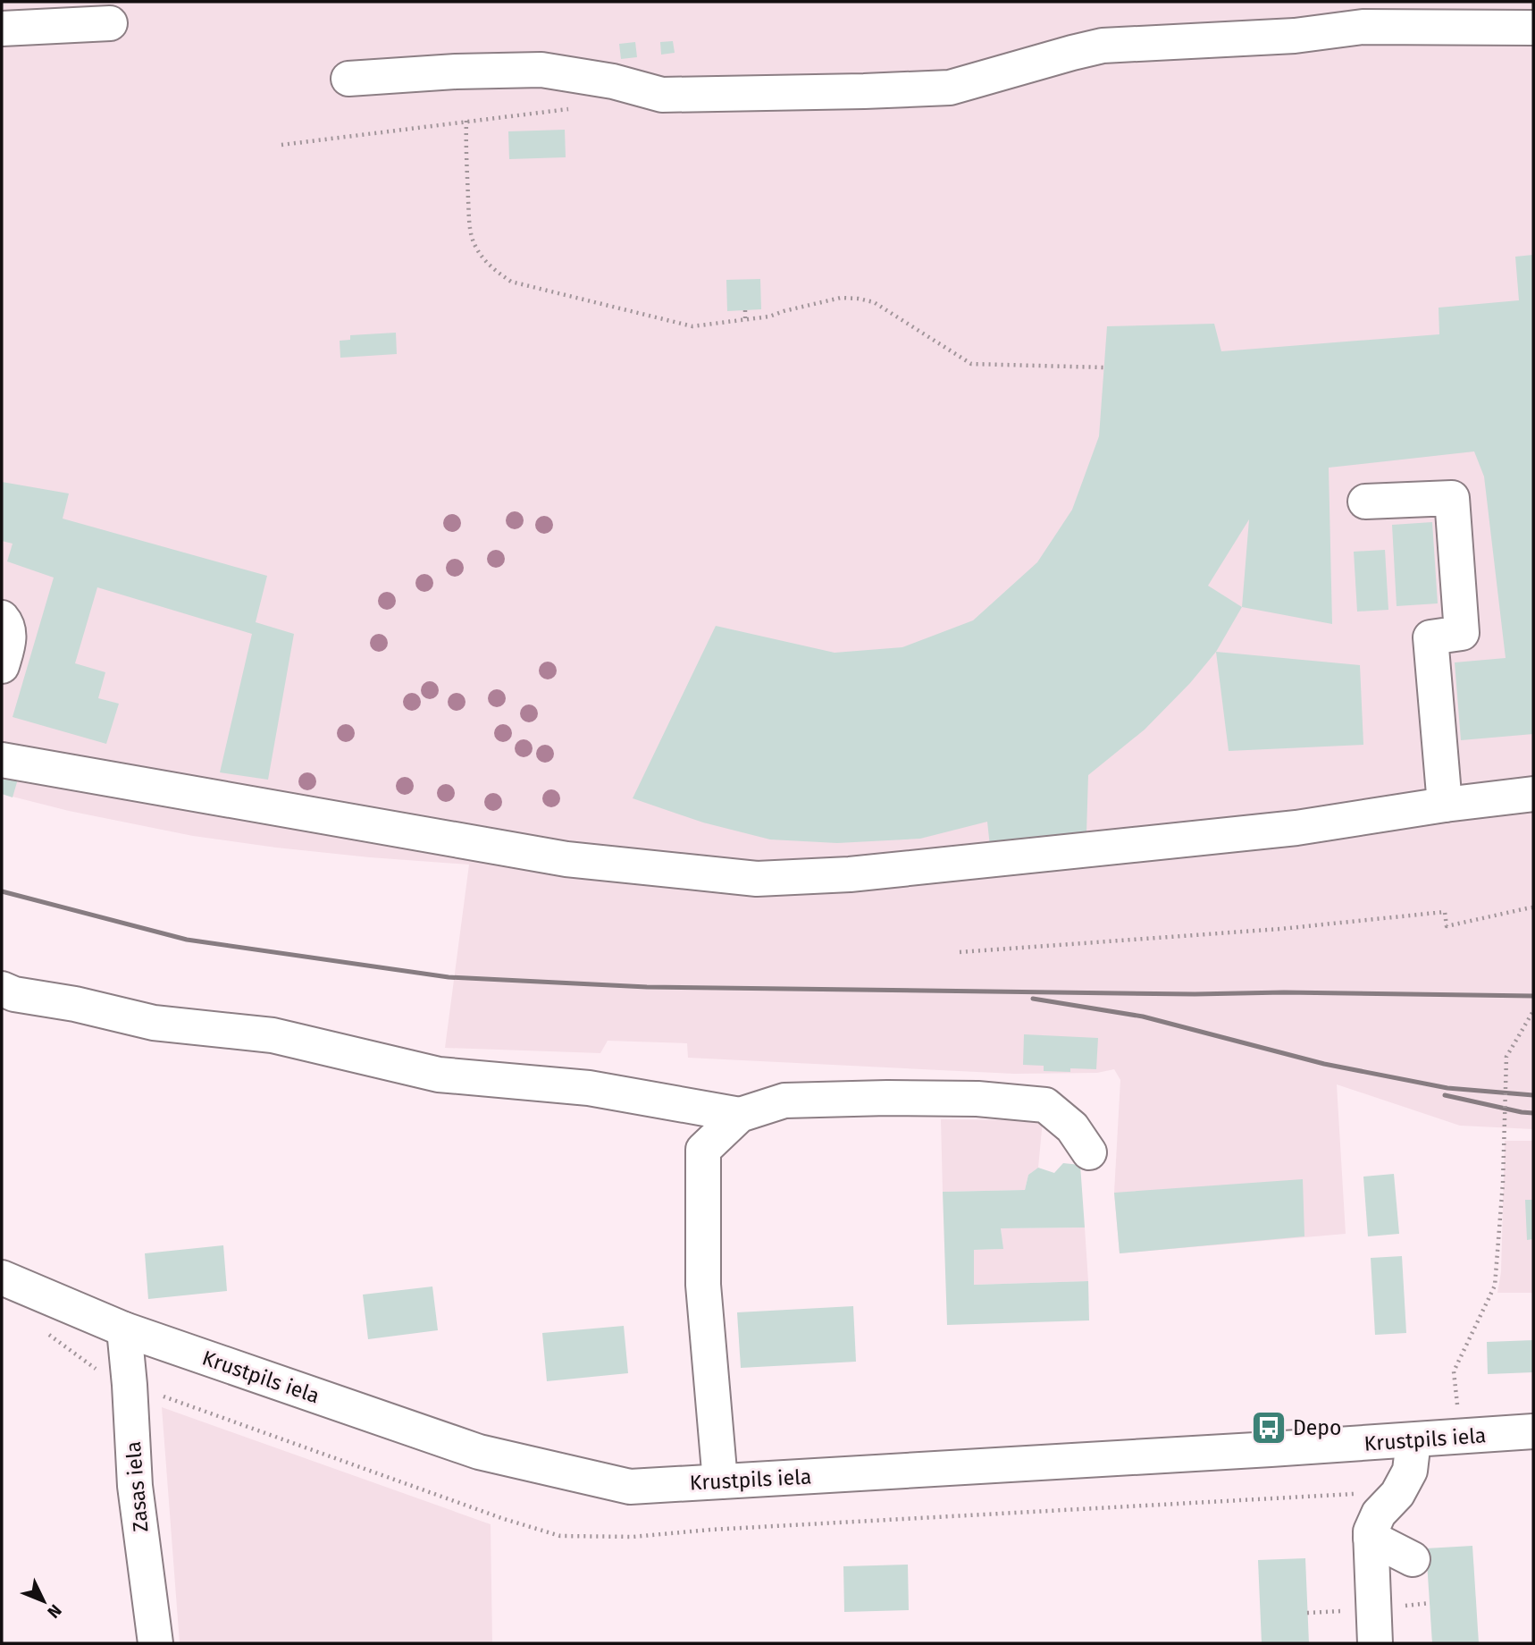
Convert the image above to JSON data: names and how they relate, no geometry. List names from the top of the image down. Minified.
{"streets":{"main road":["Krustpils iela","Zasas iela"]},"crossings":[["Krustpils iela","Zasas iela"]],"places":{"bus stop":["Depo"]},"north":"bottom right"}
